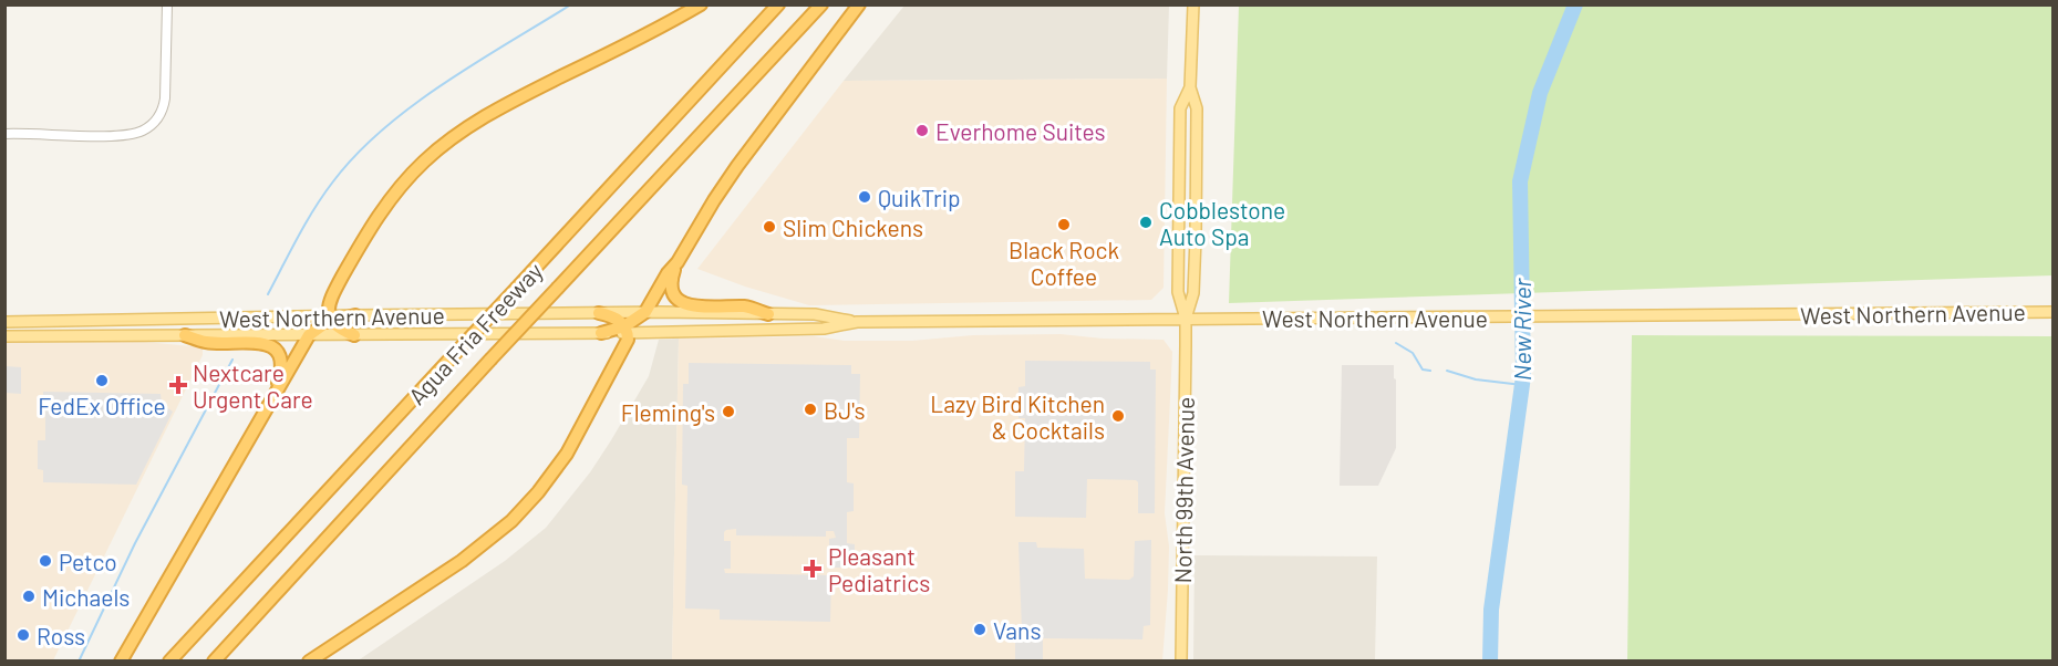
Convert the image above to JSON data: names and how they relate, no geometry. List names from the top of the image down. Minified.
{"streets":{"highway":["Agua Fria Freeway"],"main road":["West Northern Avenue","North 99th Avenue"]},"crossings":[["West Northern Avenue","North 99th Avenue"]],"water":["New River"],"places":{"other":["Everhome Suites","QuikTrip","Cobblestone Auto Spa","Black Rock Coffee","Slim Chickens","FedEx Office","BJ's","Fleming's","Lazy Bird Kitchen & Cocktails","Petco","Michaels","Vans","Ross"],"health":["Nextcare Urgent Care","Pleasant Pediatrics"]}}
